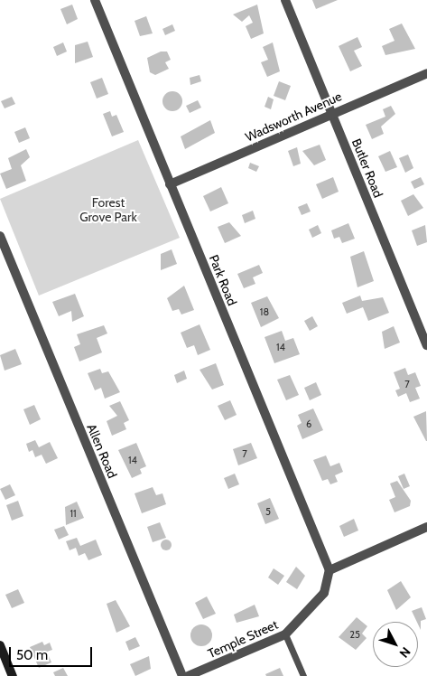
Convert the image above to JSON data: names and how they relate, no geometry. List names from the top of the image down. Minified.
{"streets":{"street":["Wadsworth Avenue","Butler Road","Park Road","Allen Road","Temple Street"]},"crossings":[["Wadsworth Avenue","Butler Road"],["Wadsworth Avenue","Park Road"],["Park Road","Temple Street"]],"parks":["Forest Grove Park"],"house_numbers":["18","14","7","6","7","14","5","11","25"],"scale_bar":"50 m","north":"bottom right"}
